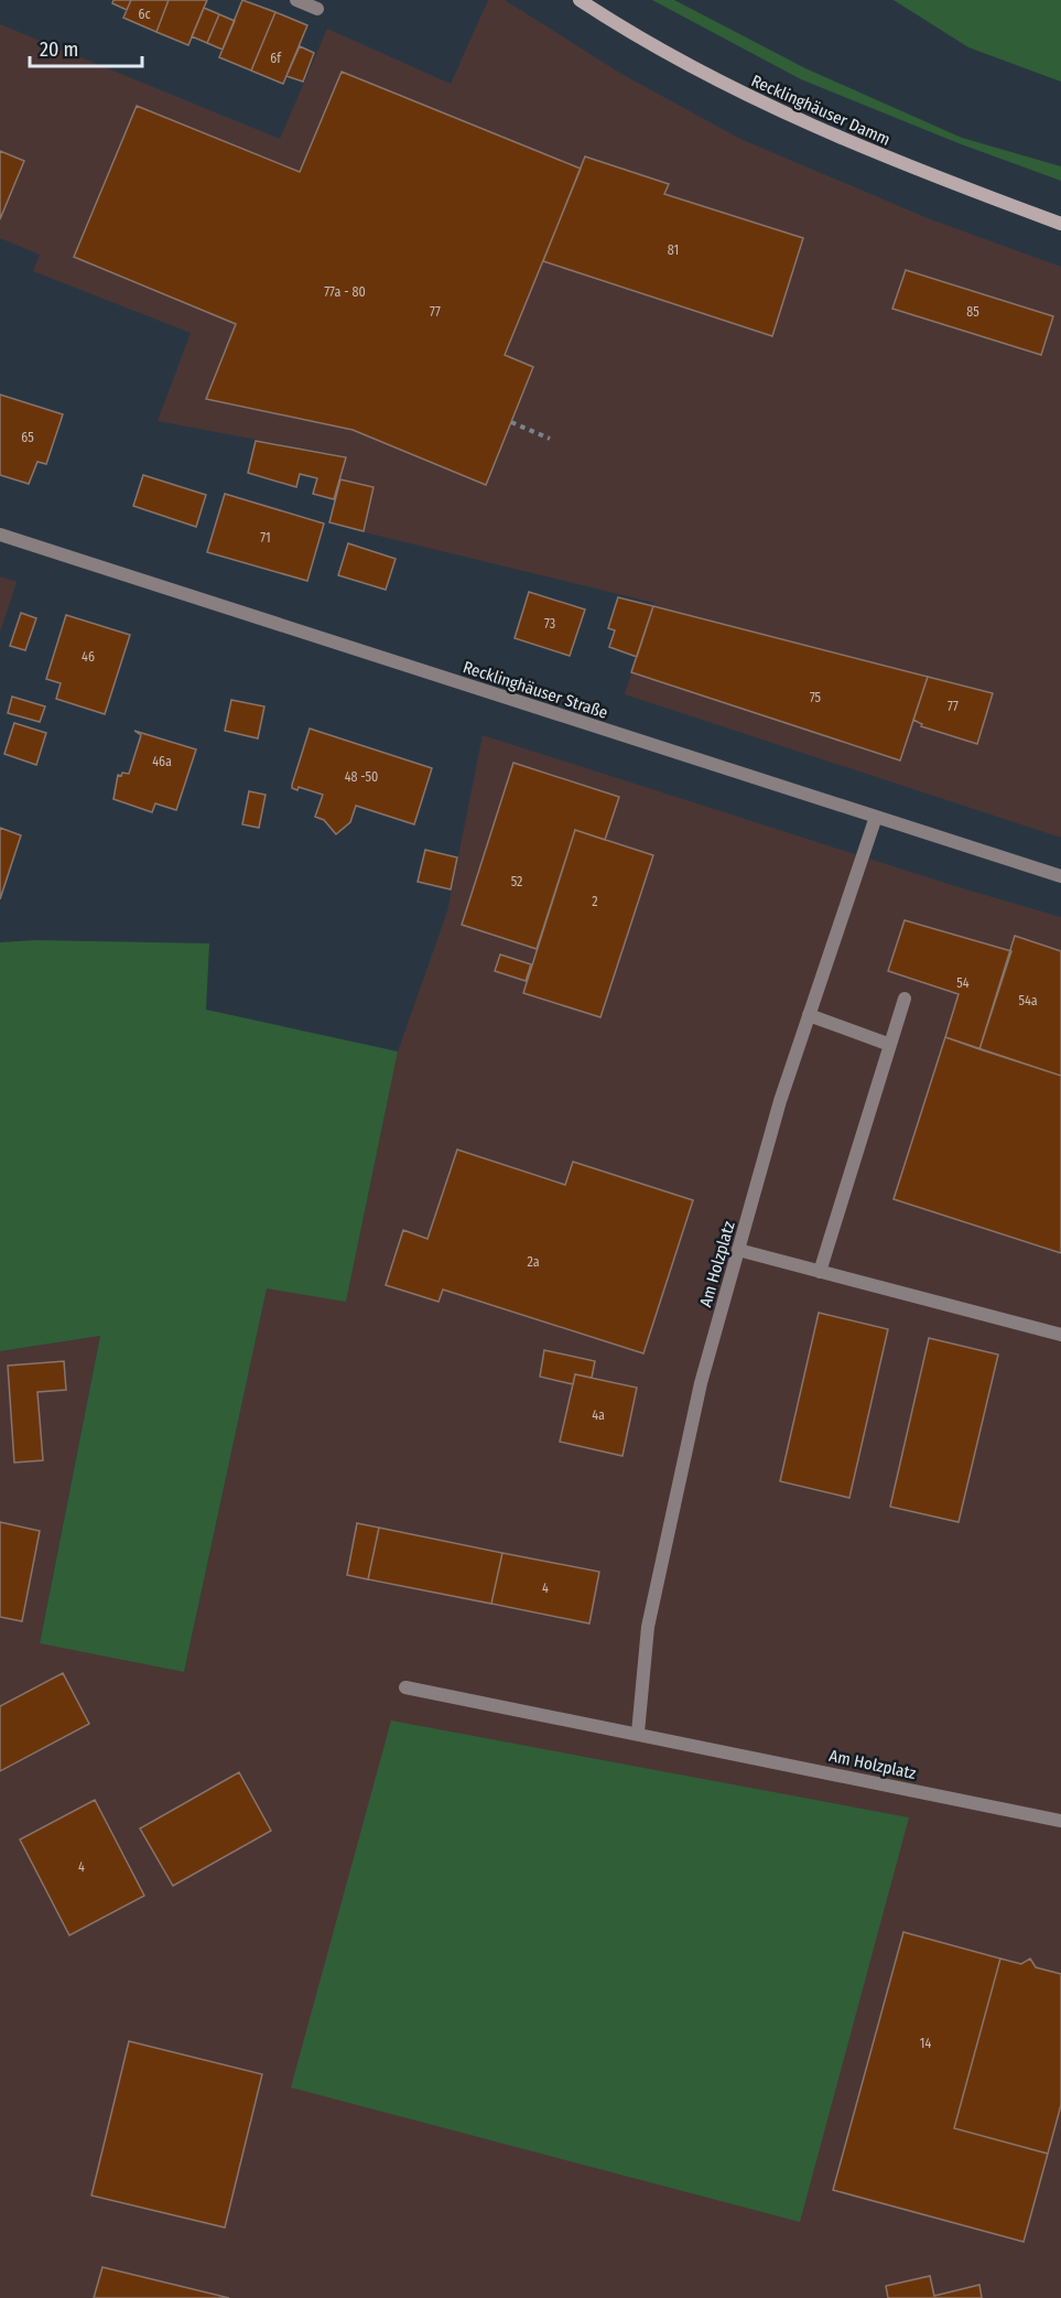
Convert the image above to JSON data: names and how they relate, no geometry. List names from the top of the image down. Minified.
{"streets":{"main road":["Recklinghäuser Damm"],"street":["Recklinghäuser Straße","Am Holzplatz"]},"crossings":[["Recklinghäuser Straße","Am Holzplatz"]],"house_numbers":["6c","6f","81","77a - 80","77","85","65","71","73","46","75","77","46a","48 -50","52","2","54","54a","2a","4a","4","4","14"],"scale_bar":"20 m"}
